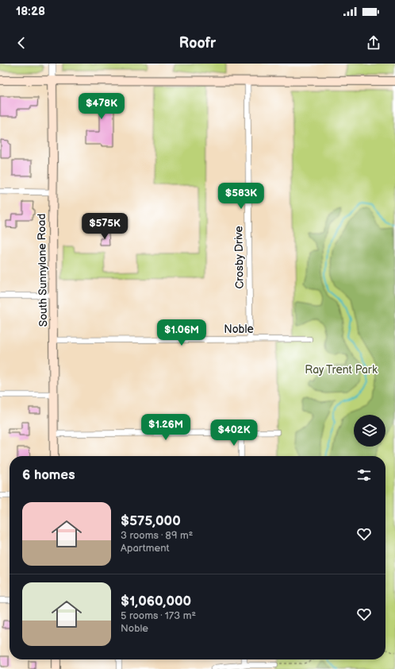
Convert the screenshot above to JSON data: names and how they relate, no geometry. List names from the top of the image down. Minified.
{"streets":{"main road":["South Sunnylane Road"],"street":["Crosby Drive","Noble"]},"crossings":[["Crosby Drive","Noble"],["South Sunnylane Road","Noble"]],"parks":["Ray Trent Park"],"page":{"status":"18:28","header":"Roofr","price":["$478K","$583K","$575K","$1.06M","$1.26M","$402K"],"heading":"6 homes","list":[{"name":"$575,000","note":"3 rooms · 89 m² · Apartment"},{"name":"$1,060,000","note":"5 rooms · 173 m² · Noble"}]}}
